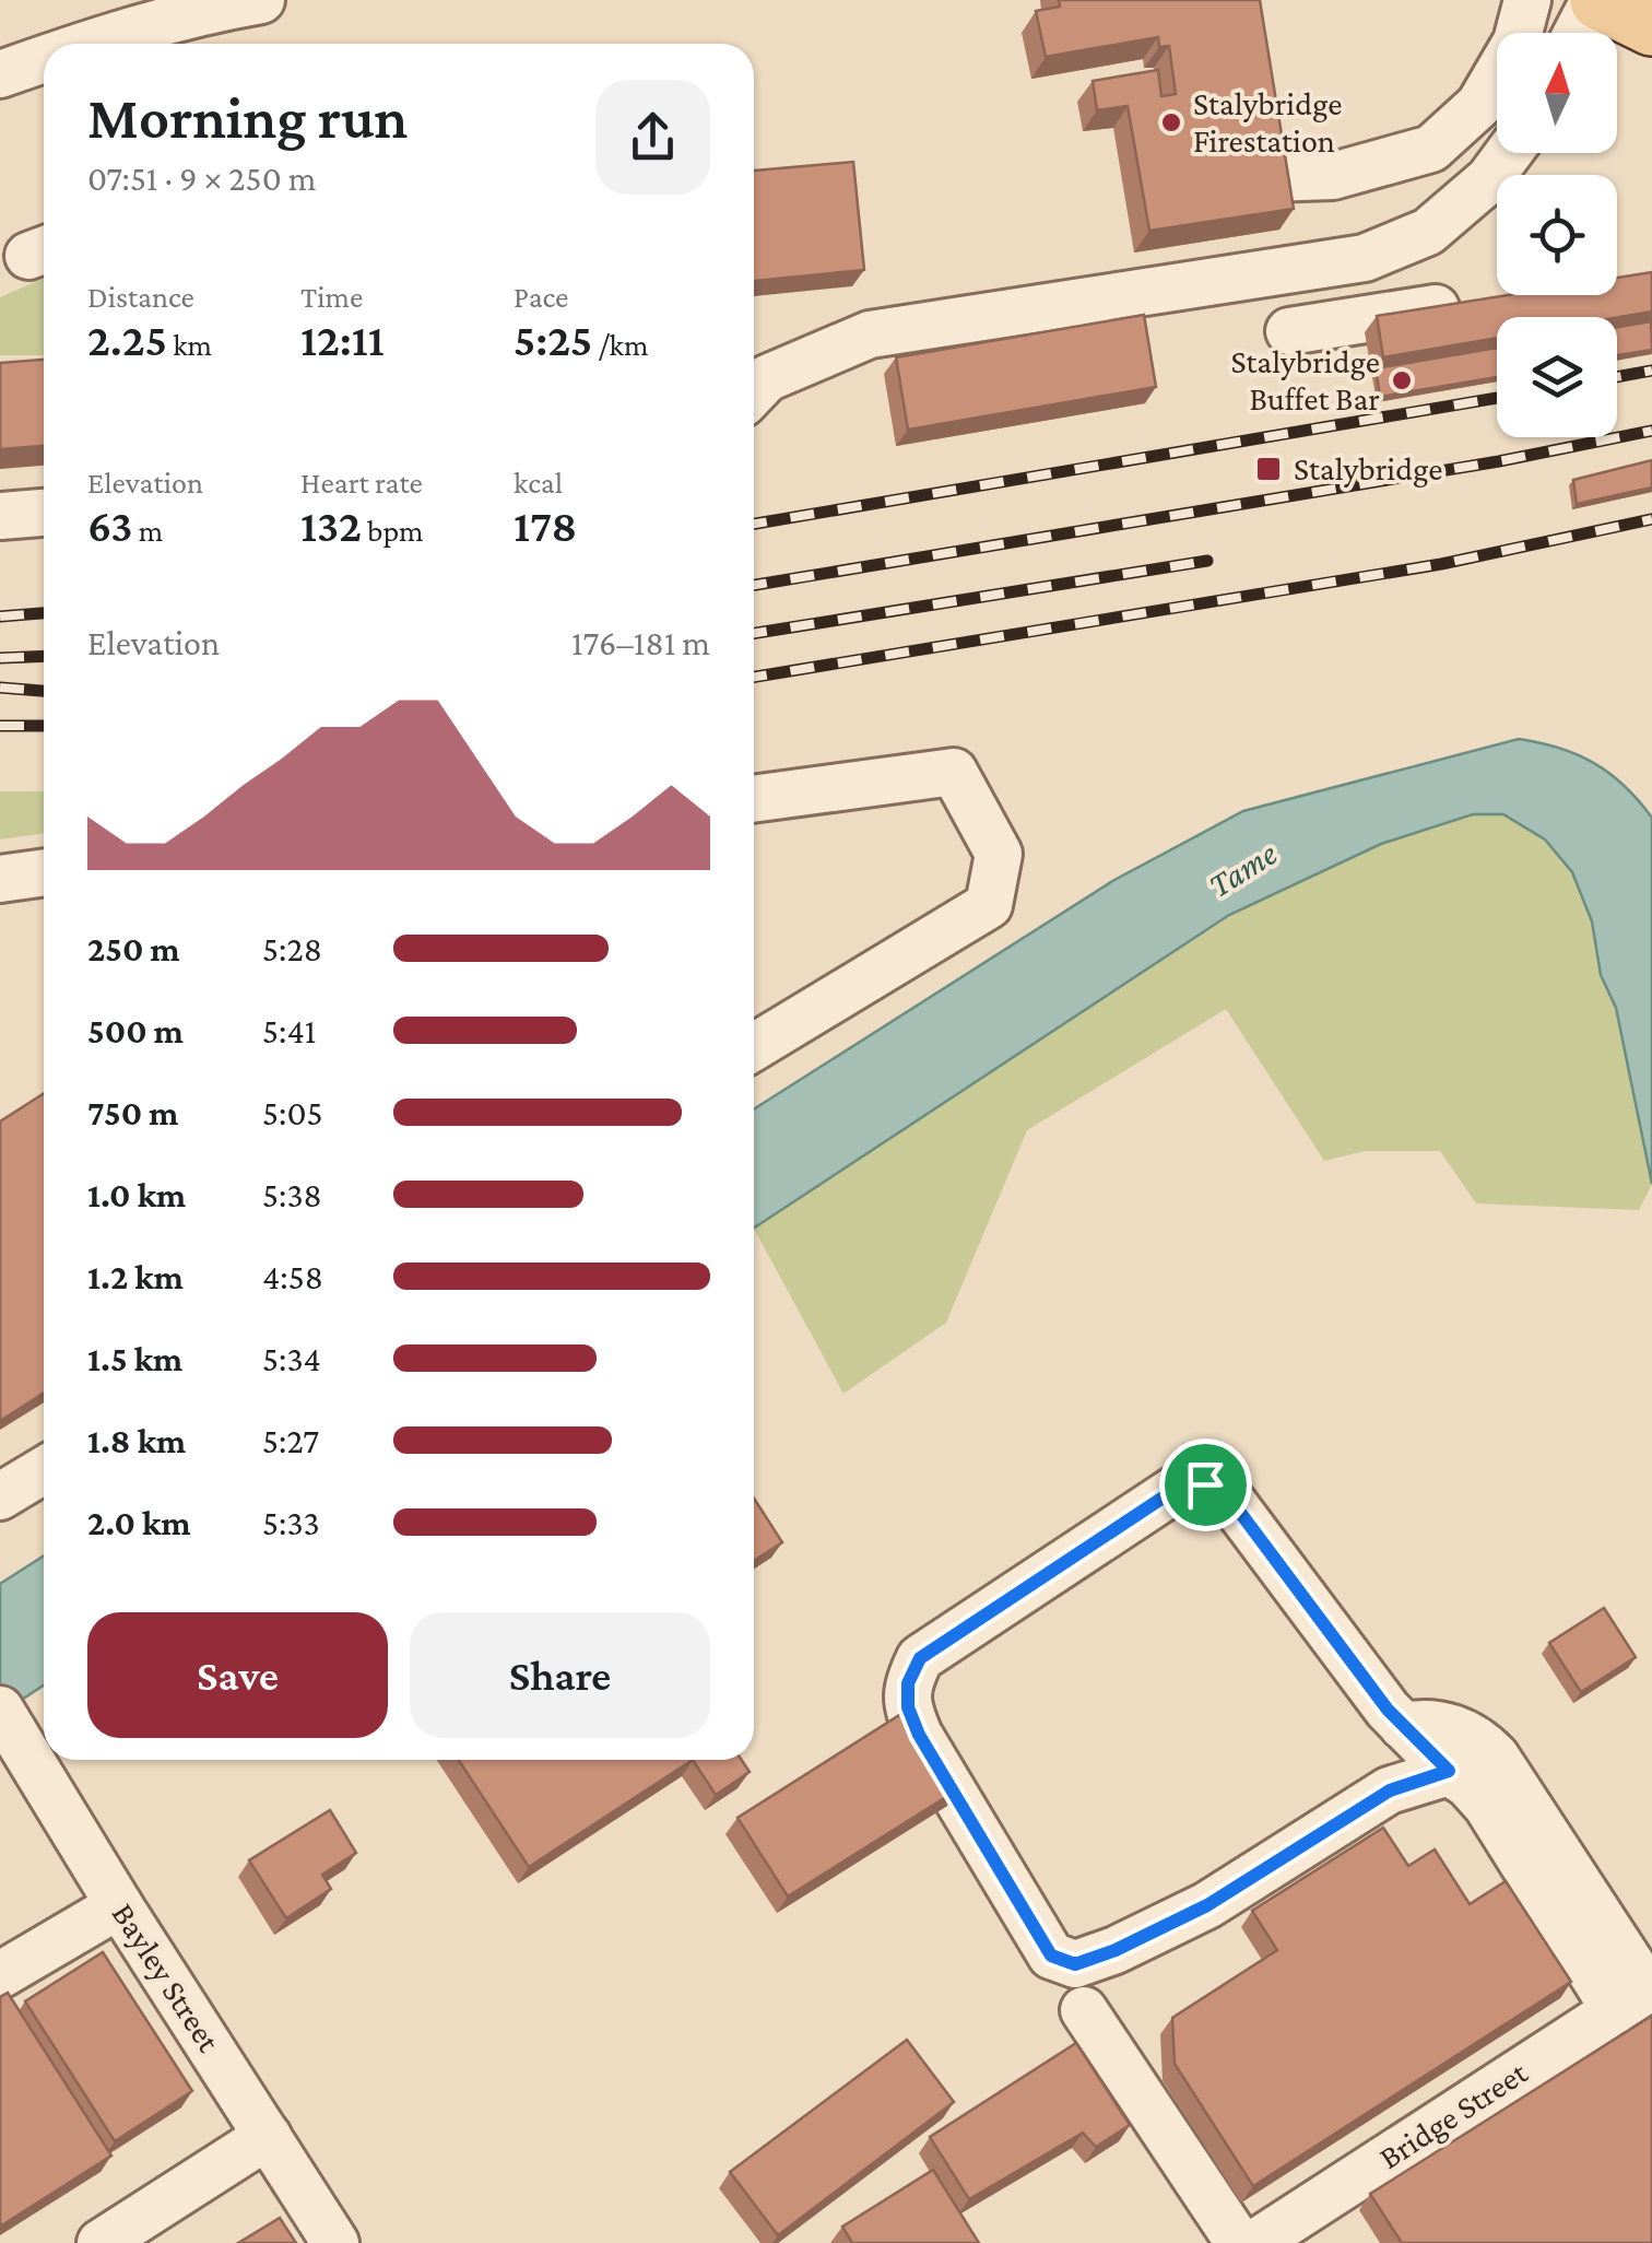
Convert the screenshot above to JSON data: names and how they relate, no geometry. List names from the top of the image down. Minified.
{"streets":{"street":["Bayley Street","Bridge Street"]},"water":["Tame"],"places":{"other":["Stalybridge Firestation","Stalybridge Buffet Bar"],"transit":["Stalybridge"]},"north":"top","page":{"heading":["Morning run","07:51 · 9 × 250 m"],"stats":[["Distance","2.25 km"],["Time","12:11"],["Pace","5:25 /km"],["Elevation","63 m"],["Heart rate","132 bpm"],["kcal","178"]],"chart":["Elevation","176–181 m"],"list":[{"name":"250 m","note":"5:28"},{"name":"500 m","note":"5:41"},{"name":"750 m","note":"5:05"},{"name":"1.0 km","note":"5:38"},{"name":"1.2 km","note":"4:58"},{"name":"1.5 km","note":"5:34"},{"name":"1.8 km","note":"5:27"},{"name":"2.0 km","note":"5:33"}],"buttons":["Save","Share"]}}
